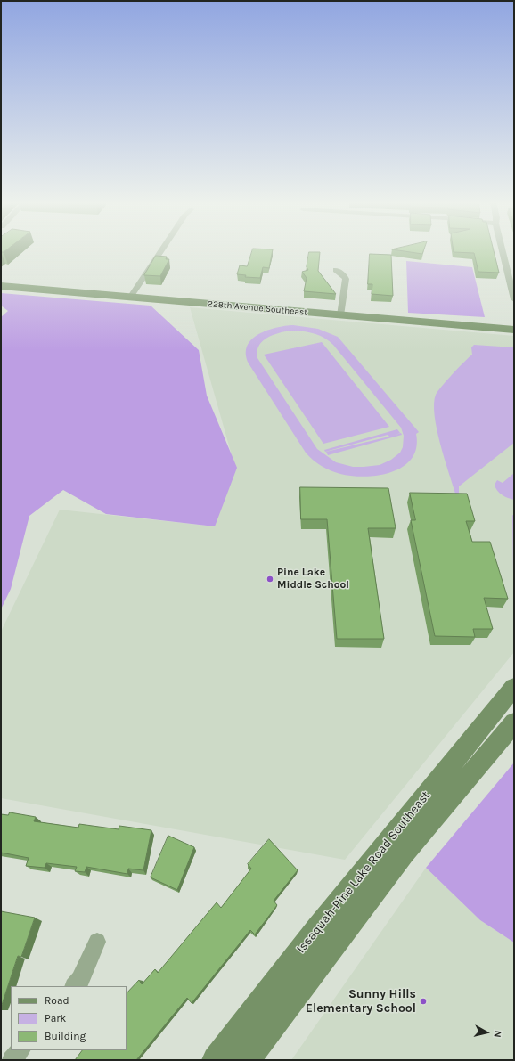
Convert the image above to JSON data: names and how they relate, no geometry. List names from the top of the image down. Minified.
{"streets":{"main road":["228th Avenue Southeast","Issaquah-Pine Lake Road Southeast"]},"places":["Pine Lake Middle School","Sunny Hills Elementary School"],"legend":["Road","Park","Building"],"north":"right"}
